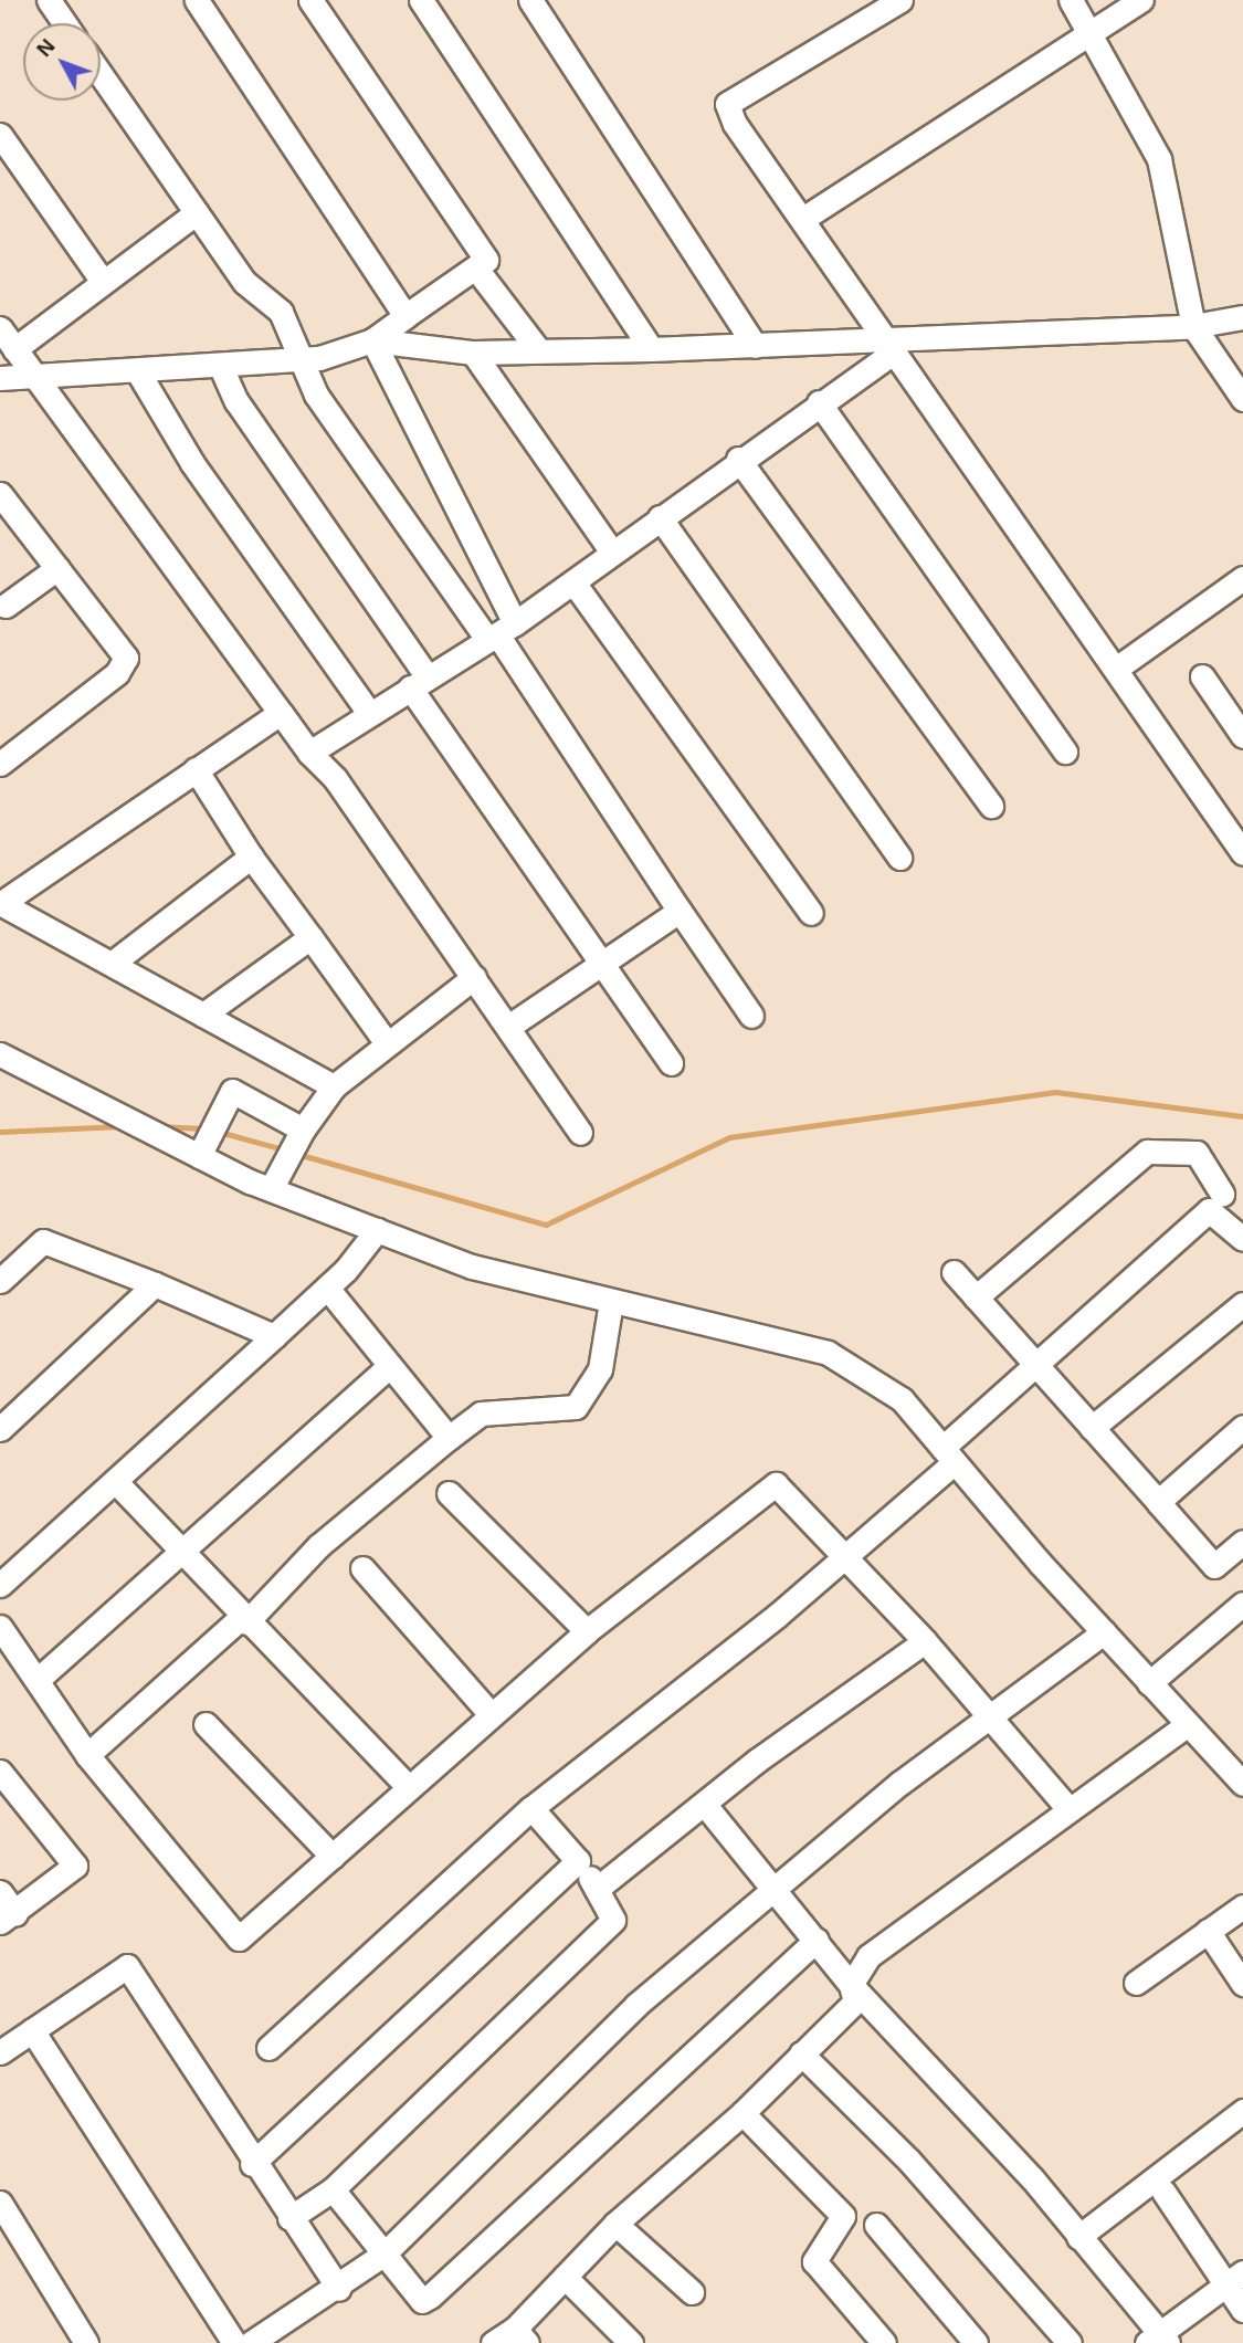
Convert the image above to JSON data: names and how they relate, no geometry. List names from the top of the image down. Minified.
{"north":"top left"}
